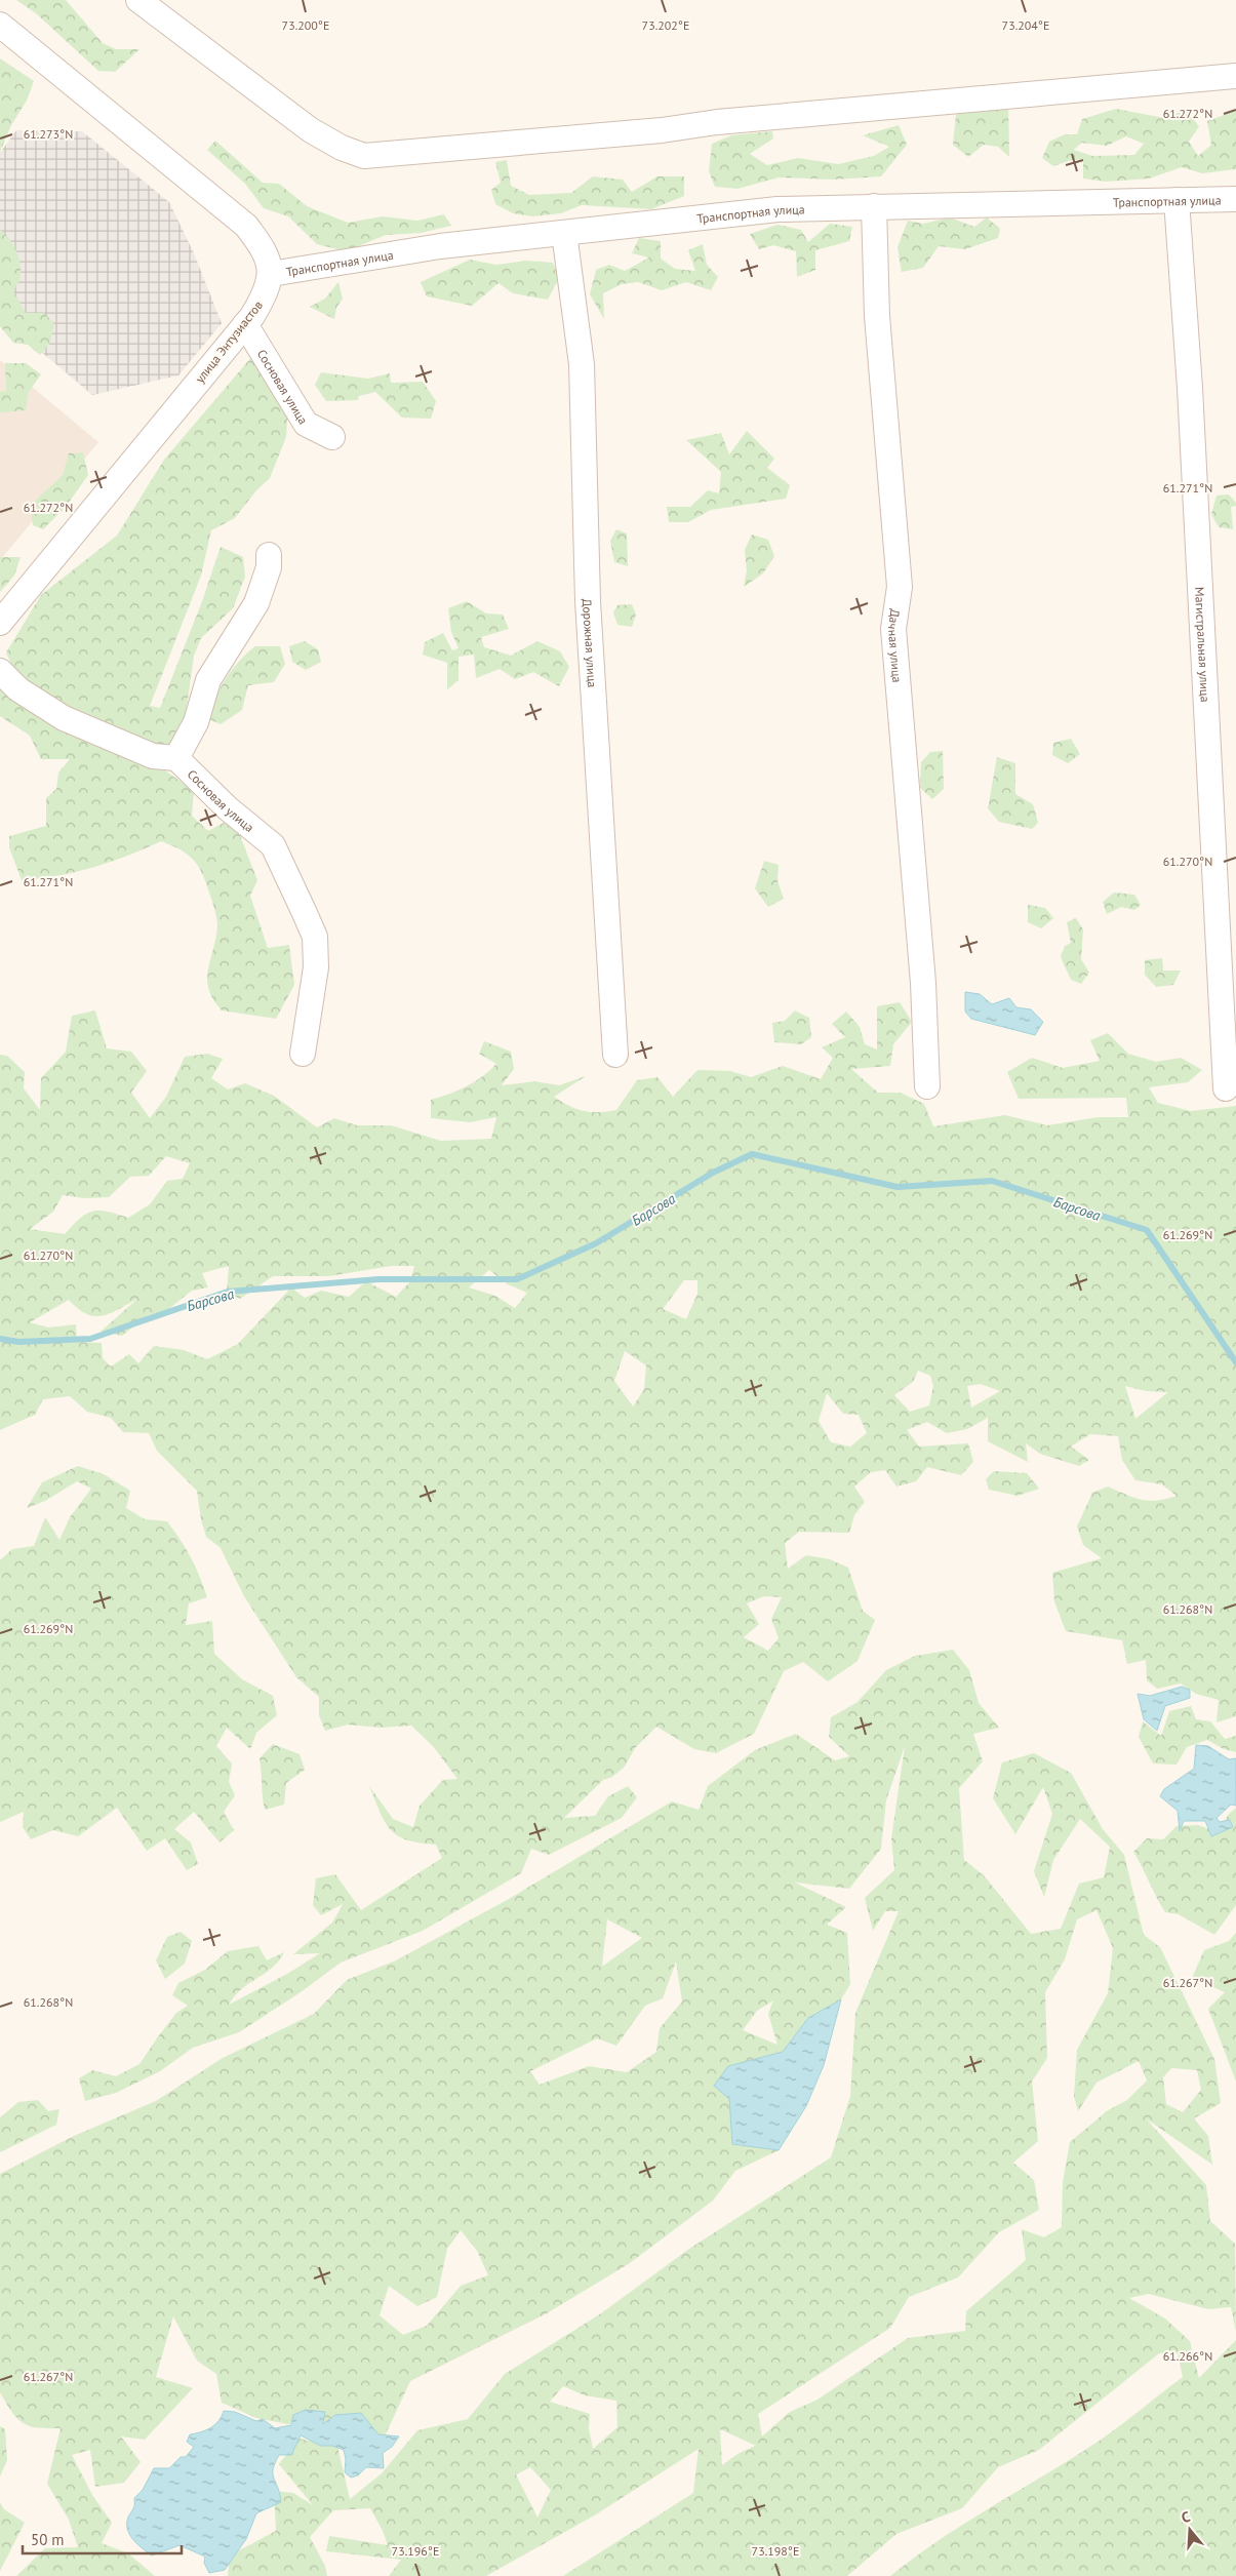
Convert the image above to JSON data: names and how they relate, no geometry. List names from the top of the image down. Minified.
{"streets":{"street":["Транспортная улица","улица Энтузиастов","Сосновая улица","Дорожная улица","Магистральная улица","Дачная улица"]},"crossings":[["Транспортная улица","улица Энтузиастов"],["Транспортная улица","Дорожная улица"],["Транспортная улица","Магистральная улица"],["Транспортная улица","Дачная улица"],["улица Энтузиастов","Сосновая улица"]],"water":["Барсова"],"scale_bar":"50 m","north":"top","coordinates":["73.200°E","73.202°E","73.204°E","61.272°N","61.273°N","61.271°N","61.270°N","61.269°N","61.268°N","61.267°N","61.266°N","73.196°E","73.198°E"]}
